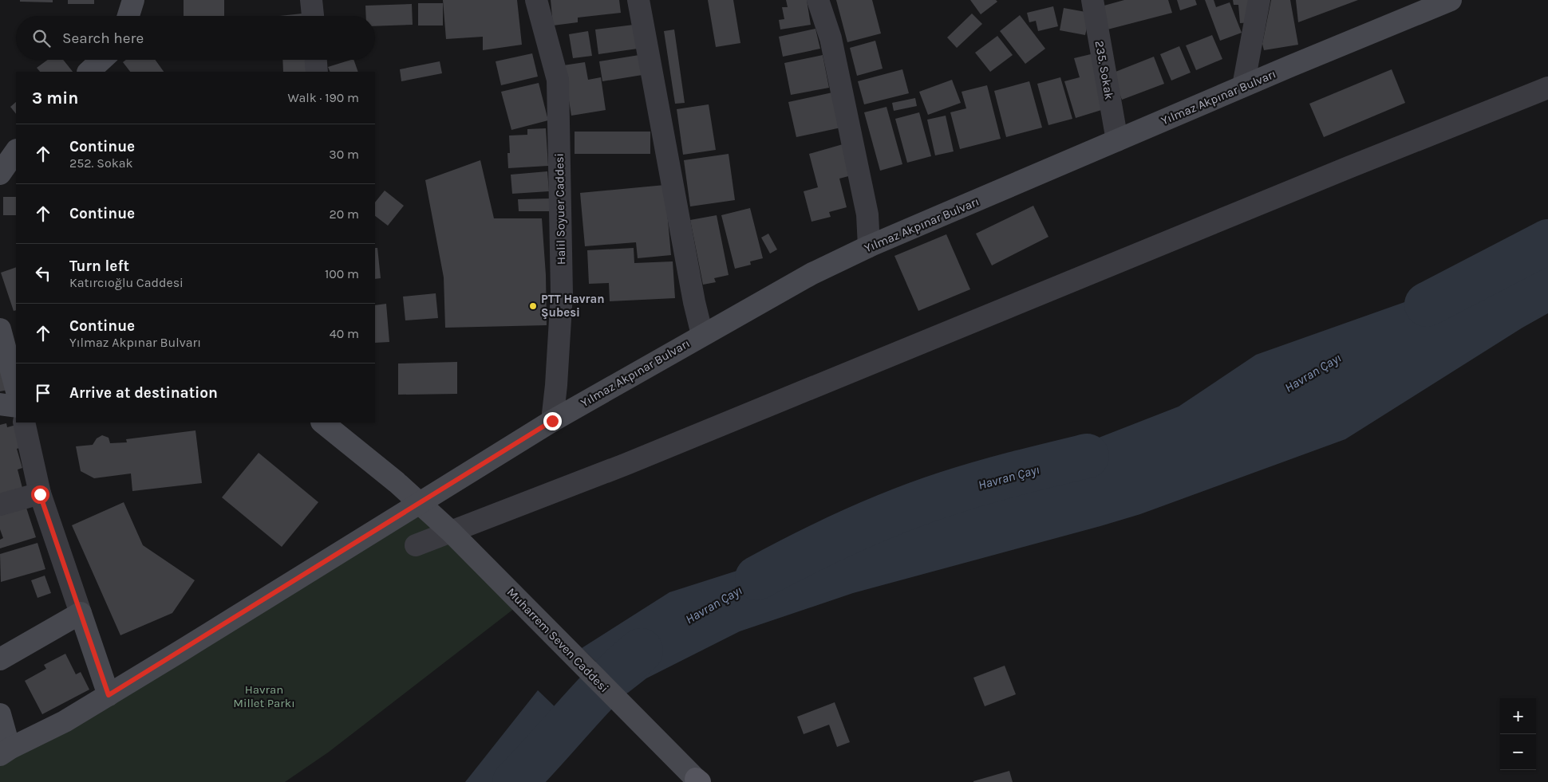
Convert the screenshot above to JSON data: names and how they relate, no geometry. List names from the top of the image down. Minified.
{"streets":{"main road":["Yılmaz Akpınar Bulvarı","Muharrem Seven Caddesi"],"street":["235. Sokak","Halil Soyuer Caddesi"]},"crossings":[["235. Sokak","Yılmaz Akpınar Bulvarı"],["Yılmaz Akpınar Bulvarı","Halil Soyuer Caddesi"],["Yılmaz Akpınar Bulvarı","Muharrem Seven Caddesi"]],"water":["Havran Çayı"],"parks":["Havran Millet Parkı"],"places":["PTT Havran Şubesi"],"page":{"search":"Search here","heading":["3 min","Walk · 190 m"],"list":[["Continue","252. Sokak","30 m"],["Continue","20 m"],["Turn left","Katırcıoğlu Caddesi","100 m"],["Continue","Yılmaz Akpınar Bulvarı","40 m"],"Arrive at destination"],"map_buttons":["+","−"]}}
